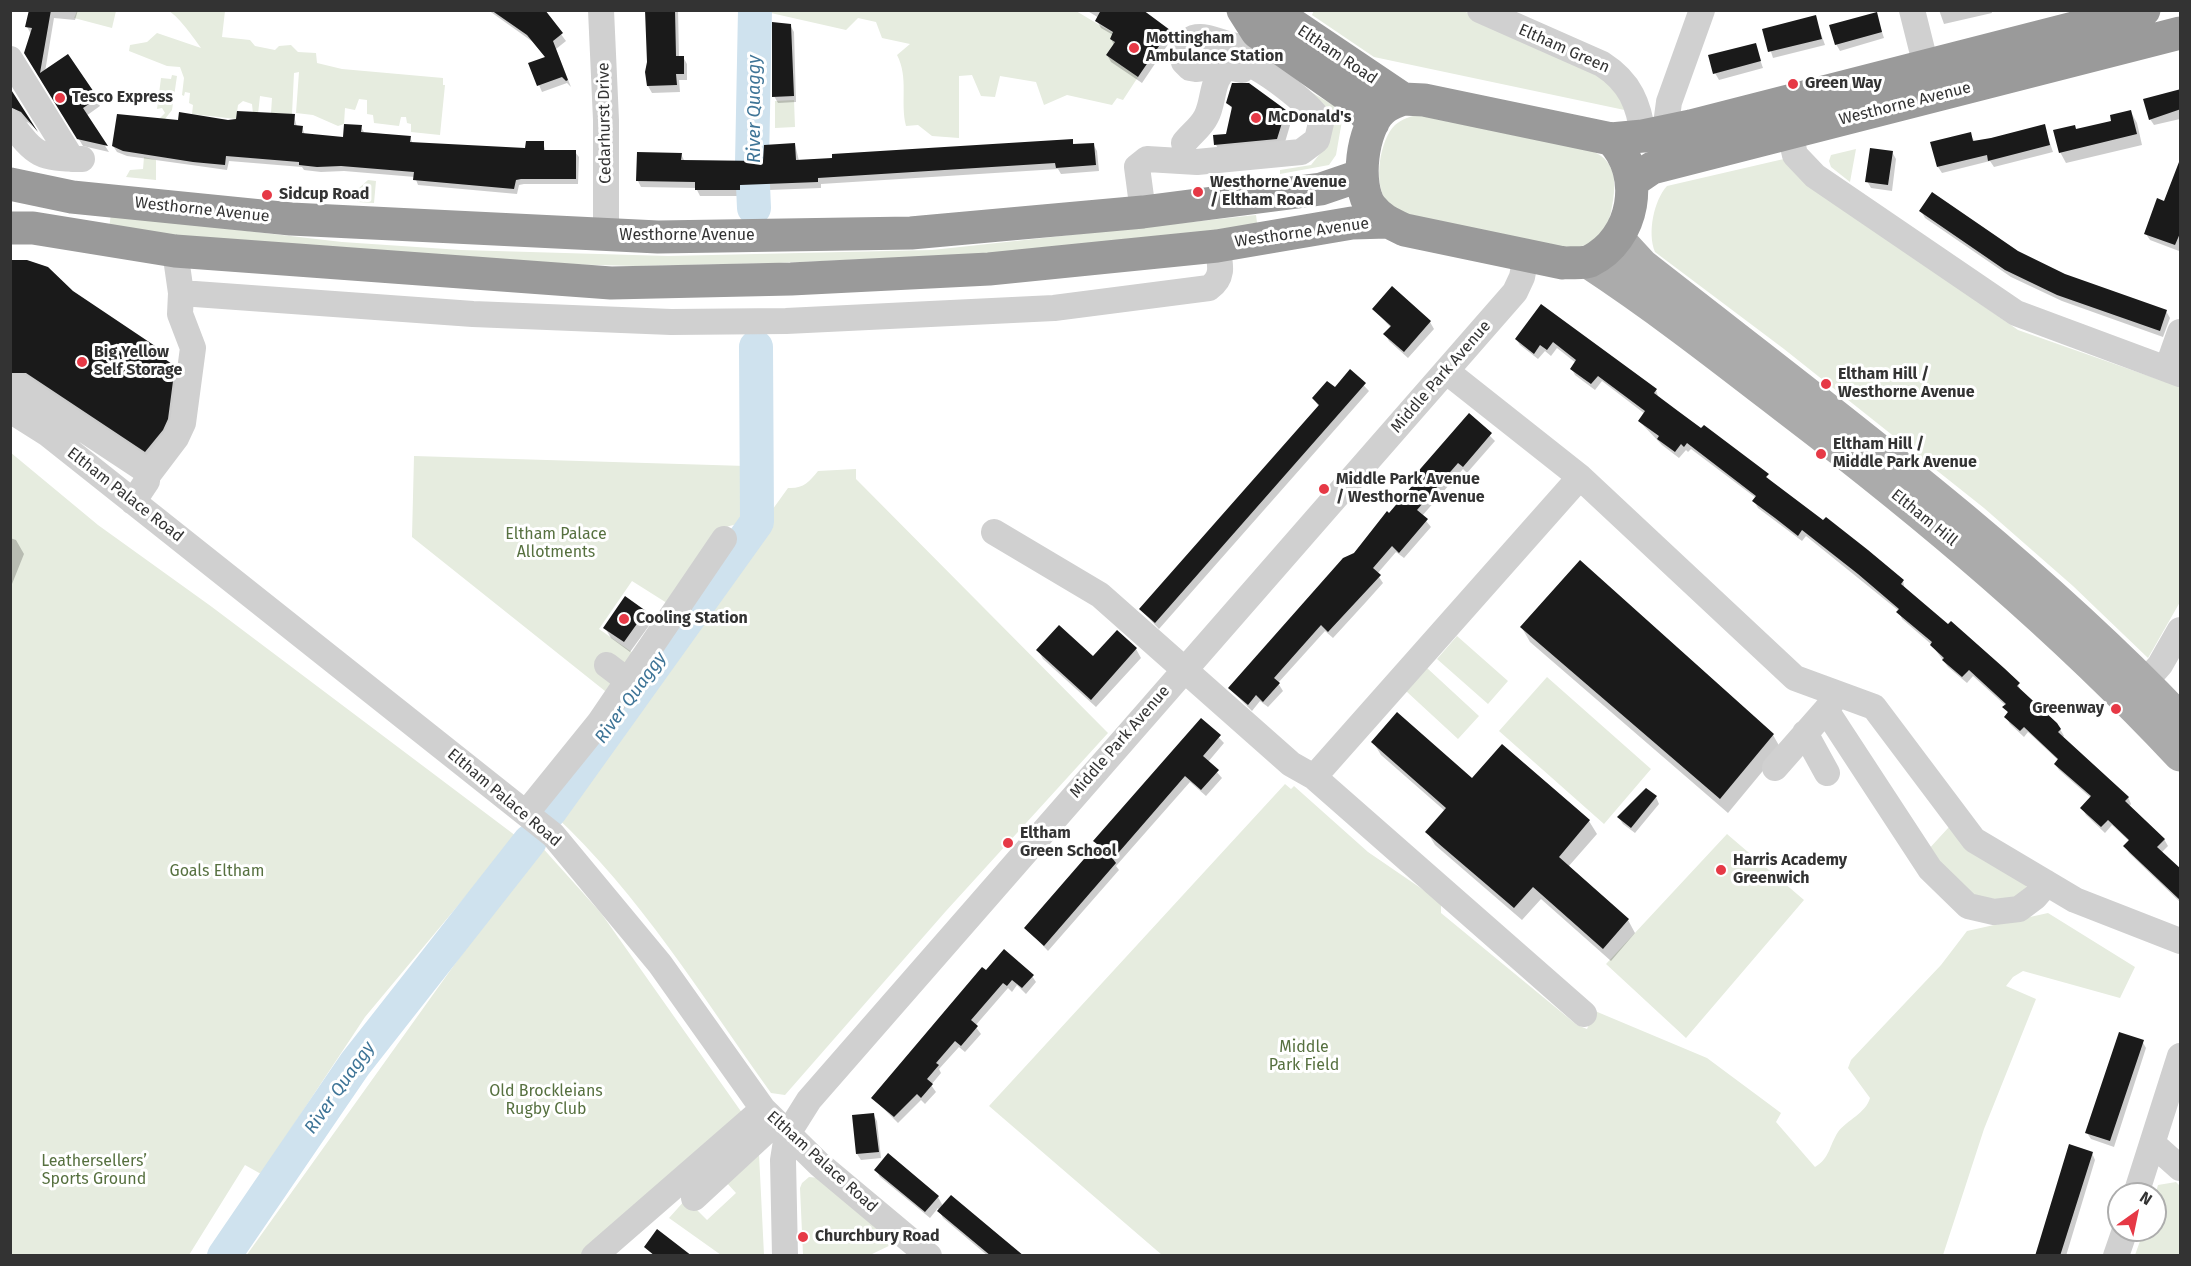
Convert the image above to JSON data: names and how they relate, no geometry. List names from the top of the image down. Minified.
{"streets":{"highway":["Eltham Road","Westhorne Avenue"],"main road":["Eltham Hill"],"street":["Eltham Green","Cedarhurst Drive","Middle Park Avenue","Eltham Palace Road"]},"crossings":[["Eltham Green","Westhorne Avenue"],["Eltham Road","Westhorne Avenue"],["Westhorne Avenue","Cedarhurst Drive"],["Middle Park Avenue","Eltham Palace Road"]],"water":["River Quaggy"],"parks":["Eltham Palace Allotments","Goals Eltham","Middle Park Field","Old Brockleians Rugby Club","Leathersellers’ Sports Ground"],"places":["Mottingham Ambulance Station","Green Way","Tesco Express","McDonald's","Westhorne Avenue / Eltham Road","Sidcup Road","Big Yellow Self Storage","Eltham Hill / Westhorne Avenue","Eltham Hill / Middle Park Avenue","Middle Park Avenue / Westhorne Avenue","Cooling Station","Greenway","Eltham Green School","Harris Academy Greenwich","Churchbury Road"],"north":"top right"}
